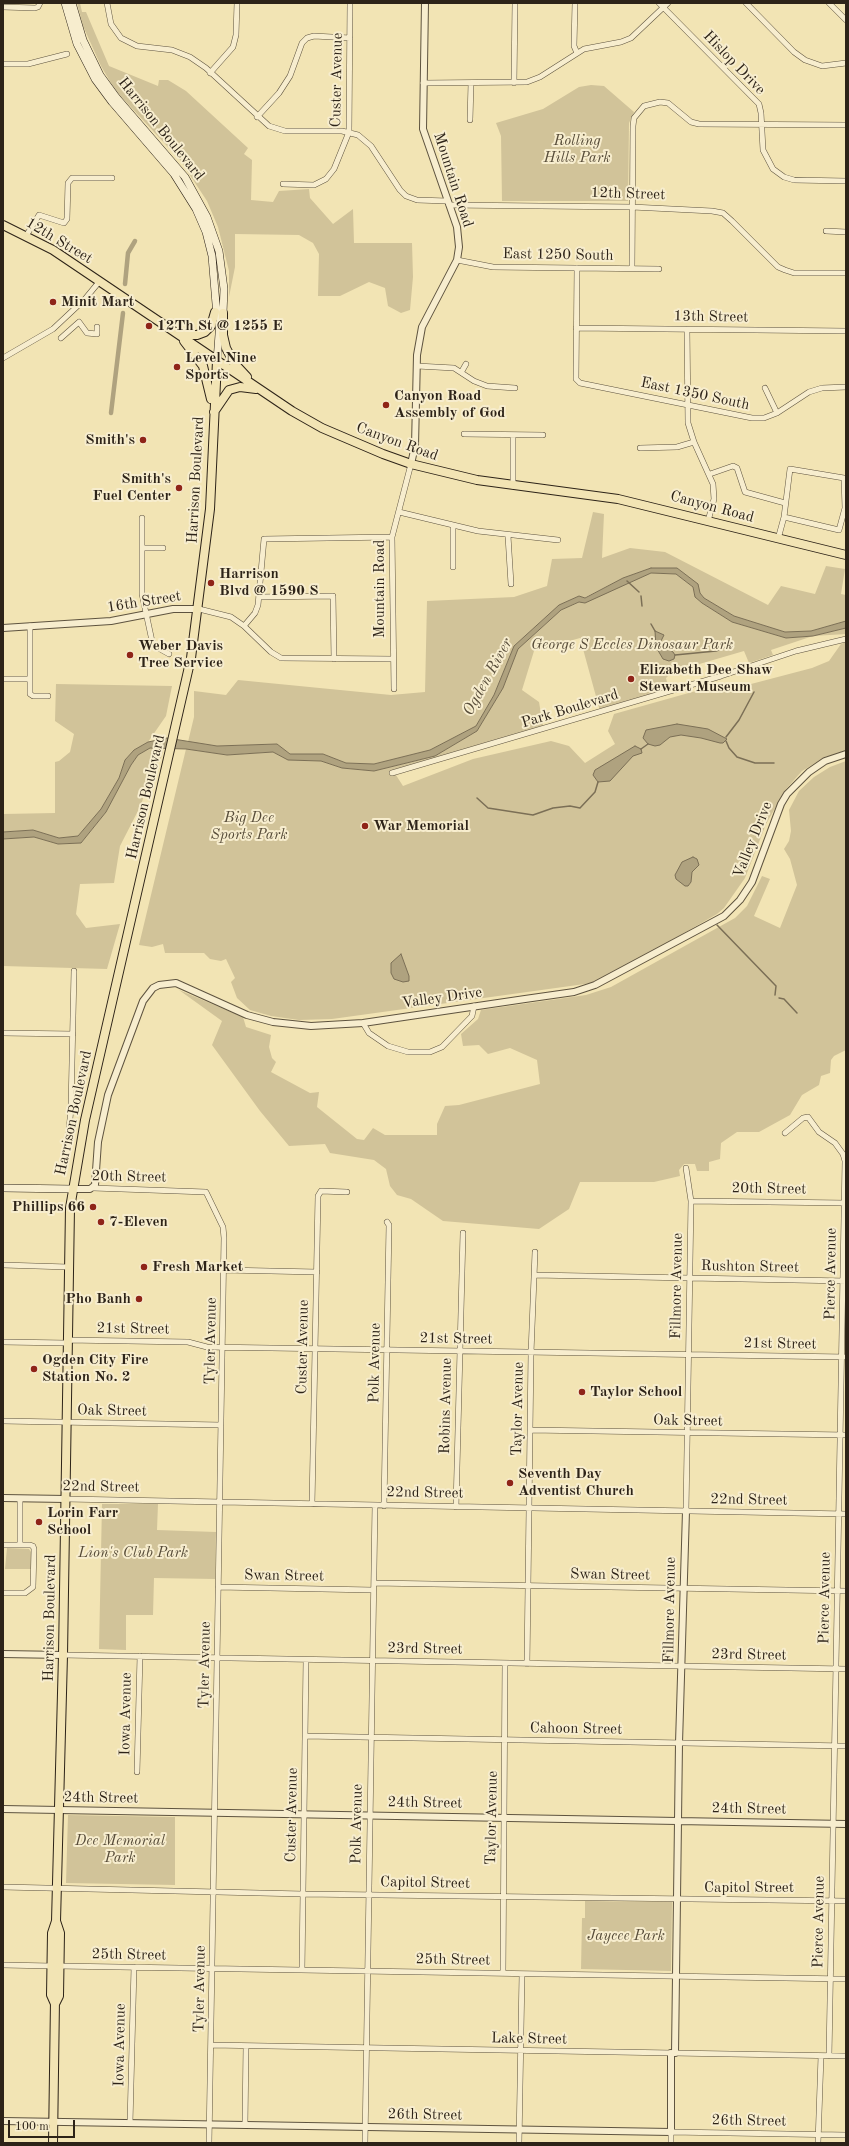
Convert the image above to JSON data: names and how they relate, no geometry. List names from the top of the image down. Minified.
{"streets":{"main road":["Harrison Boulevard","12th Street","Canyon Road","20th Street"],"street":["Hislop Drive","Custer Avenue","Mountain Road","East 1250 South","13th Street","East 1350 South","16th Street","Park Boulevard","Valley Drive","Rushton Street","Pierce Avenue","Fillmore Avenue","21st Street","Tyler Avenue","Polk Avenue","Robins Avenue","Taylor Avenue","Oak Street","22nd Street","Swan Street","23rd Street","Iowa Avenue","Cahoon Street","24th Street","Capitol Street","25th Street","Lake Street","26th Street"]},"crossings":[["Custer Avenue","12th Street"],["Custer Avenue","21st Street"],["Custer Avenue","22nd Street"],["Custer Avenue","23rd Street"],["Custer Avenue","Cahoon Street"],["Custer Avenue","24th Street"],["Custer Avenue","Capitol Street"],["Custer Avenue","25th Street"],["Harrison Boulevard","Canyon Road"],["Harrison Boulevard","16th Street"],["Harrison Boulevard","20th Street"],["Harrison Boulevard","21st Street"],["Harrison Boulevard","Oak Street"],["Harrison Boulevard","22nd Street"],["Harrison Boulevard","23rd Street"],["Harrison Boulevard","24th Street"],["Harrison Boulevard","Capitol Street"],["Harrison Boulevard","25th Street"],["Harrison Boulevard","26th Street"],["Mountain Road","12th Street"],["Mountain Road","East 1250 South"],["Mountain Road","Canyon Road"],["Mountain Road","16th Street"],["12th Street","Canyon Road"],["13th Street","East 1350 South"],["Valley Drive","20th Street"],["20th Street","Pierce Avenue"],["20th Street","Fillmore Avenue"],["20th Street","Tyler Avenue"],["Rushton Street","Pierce Avenue"],["Rushton Street","Fillmore Avenue"],["Rushton Street","Taylor Avenue"],["Pierce Avenue","21st Street"],["Pierce Avenue","Oak Street"],["Pierce Avenue","22nd Street"],["Pierce Avenue","Swan Street"],["Pierce Avenue","23rd Street"],["Pierce Avenue","Cahoon Street"],["Pierce Avenue","24th Street"],["Pierce Avenue","Capitol Street"],["Pierce Avenue","25th Street"],["Pierce Avenue","Lake Street"],["Fillmore Avenue","21st Street"],["Fillmore Avenue","Oak Street"],["Fillmore Avenue","22nd Street"],["Fillmore Avenue","Swan Street"],["Fillmore Avenue","23rd Street"],["Fillmore Avenue","Cahoon Street"],["Fillmore Avenue","24th Street"],["Fillmore Avenue","Capitol Street"],["Fillmore Avenue","25th Street"],["Fillmore Avenue","Lake Street"],["Fillmore Avenue","26th Street"],["21st Street","Tyler Avenue"],["21st Street","Polk Avenue"],["21st Street","Robins Avenue"],["21st Street","Taylor Avenue"],["Tyler Avenue","Oak Street"],["Tyler Avenue","22nd Street"],["Tyler Avenue","Swan Street"],["Tyler Avenue","23rd Street"],["Tyler Avenue","24th Street"],["Tyler Avenue","Capitol Street"],["Tyler Avenue","25th Street"],["Tyler Avenue","Lake Street"],["Tyler Avenue","26th Street"],["Polk Avenue","22nd Street"],["Polk Avenue","Swan Street"],["Polk Avenue","23rd Street"],["Polk Avenue","Cahoon Street"],["Polk Avenue","24th Street"],["Polk Avenue","Capitol Street"],["Polk Avenue","25th Street"],["Polk Avenue","Lake Street"],["Polk Avenue","26th Street"],["Robins Avenue","22nd Street"],["Taylor Avenue","Oak Street"],["Taylor Avenue","22nd Street"],["Taylor Avenue","Swan Street"],["Taylor Avenue","23rd Street"],["Taylor Avenue","Cahoon Street"],["Taylor Avenue","24th Street"],["Taylor Avenue","Capitol Street"],["Taylor Avenue","25th Street"],["23rd Street","Iowa Avenue"],["Iowa Avenue","25th Street"],["Iowa Avenue","26th Street"]],"water":["Ogden River"],"parks":["Rolling Hills Park","George S Eccles Dinosaur Park","Big Dee Sports Park","Lion's Club Park","Dee Memorial Park","Jaycee Park"],"places":["Minit Mart","12Th St @ 1255 E","Level Nine Sports","Canyon Road Assembly of God","Smith's","Smith's Fuel Center","Harrison Blvd @ 1590 S","Weber Davis Tree Service","Elizabeth Dee Shaw Stewart Museum","War Memorial","Phillips 66","7-Eleven","Fresh Market","Pho Banh","Ogden City Fire Station No. 2","Taylor School","Seventh Day Adventist Church","Lorin Farr School"],"scale_bar":"100 m"}
